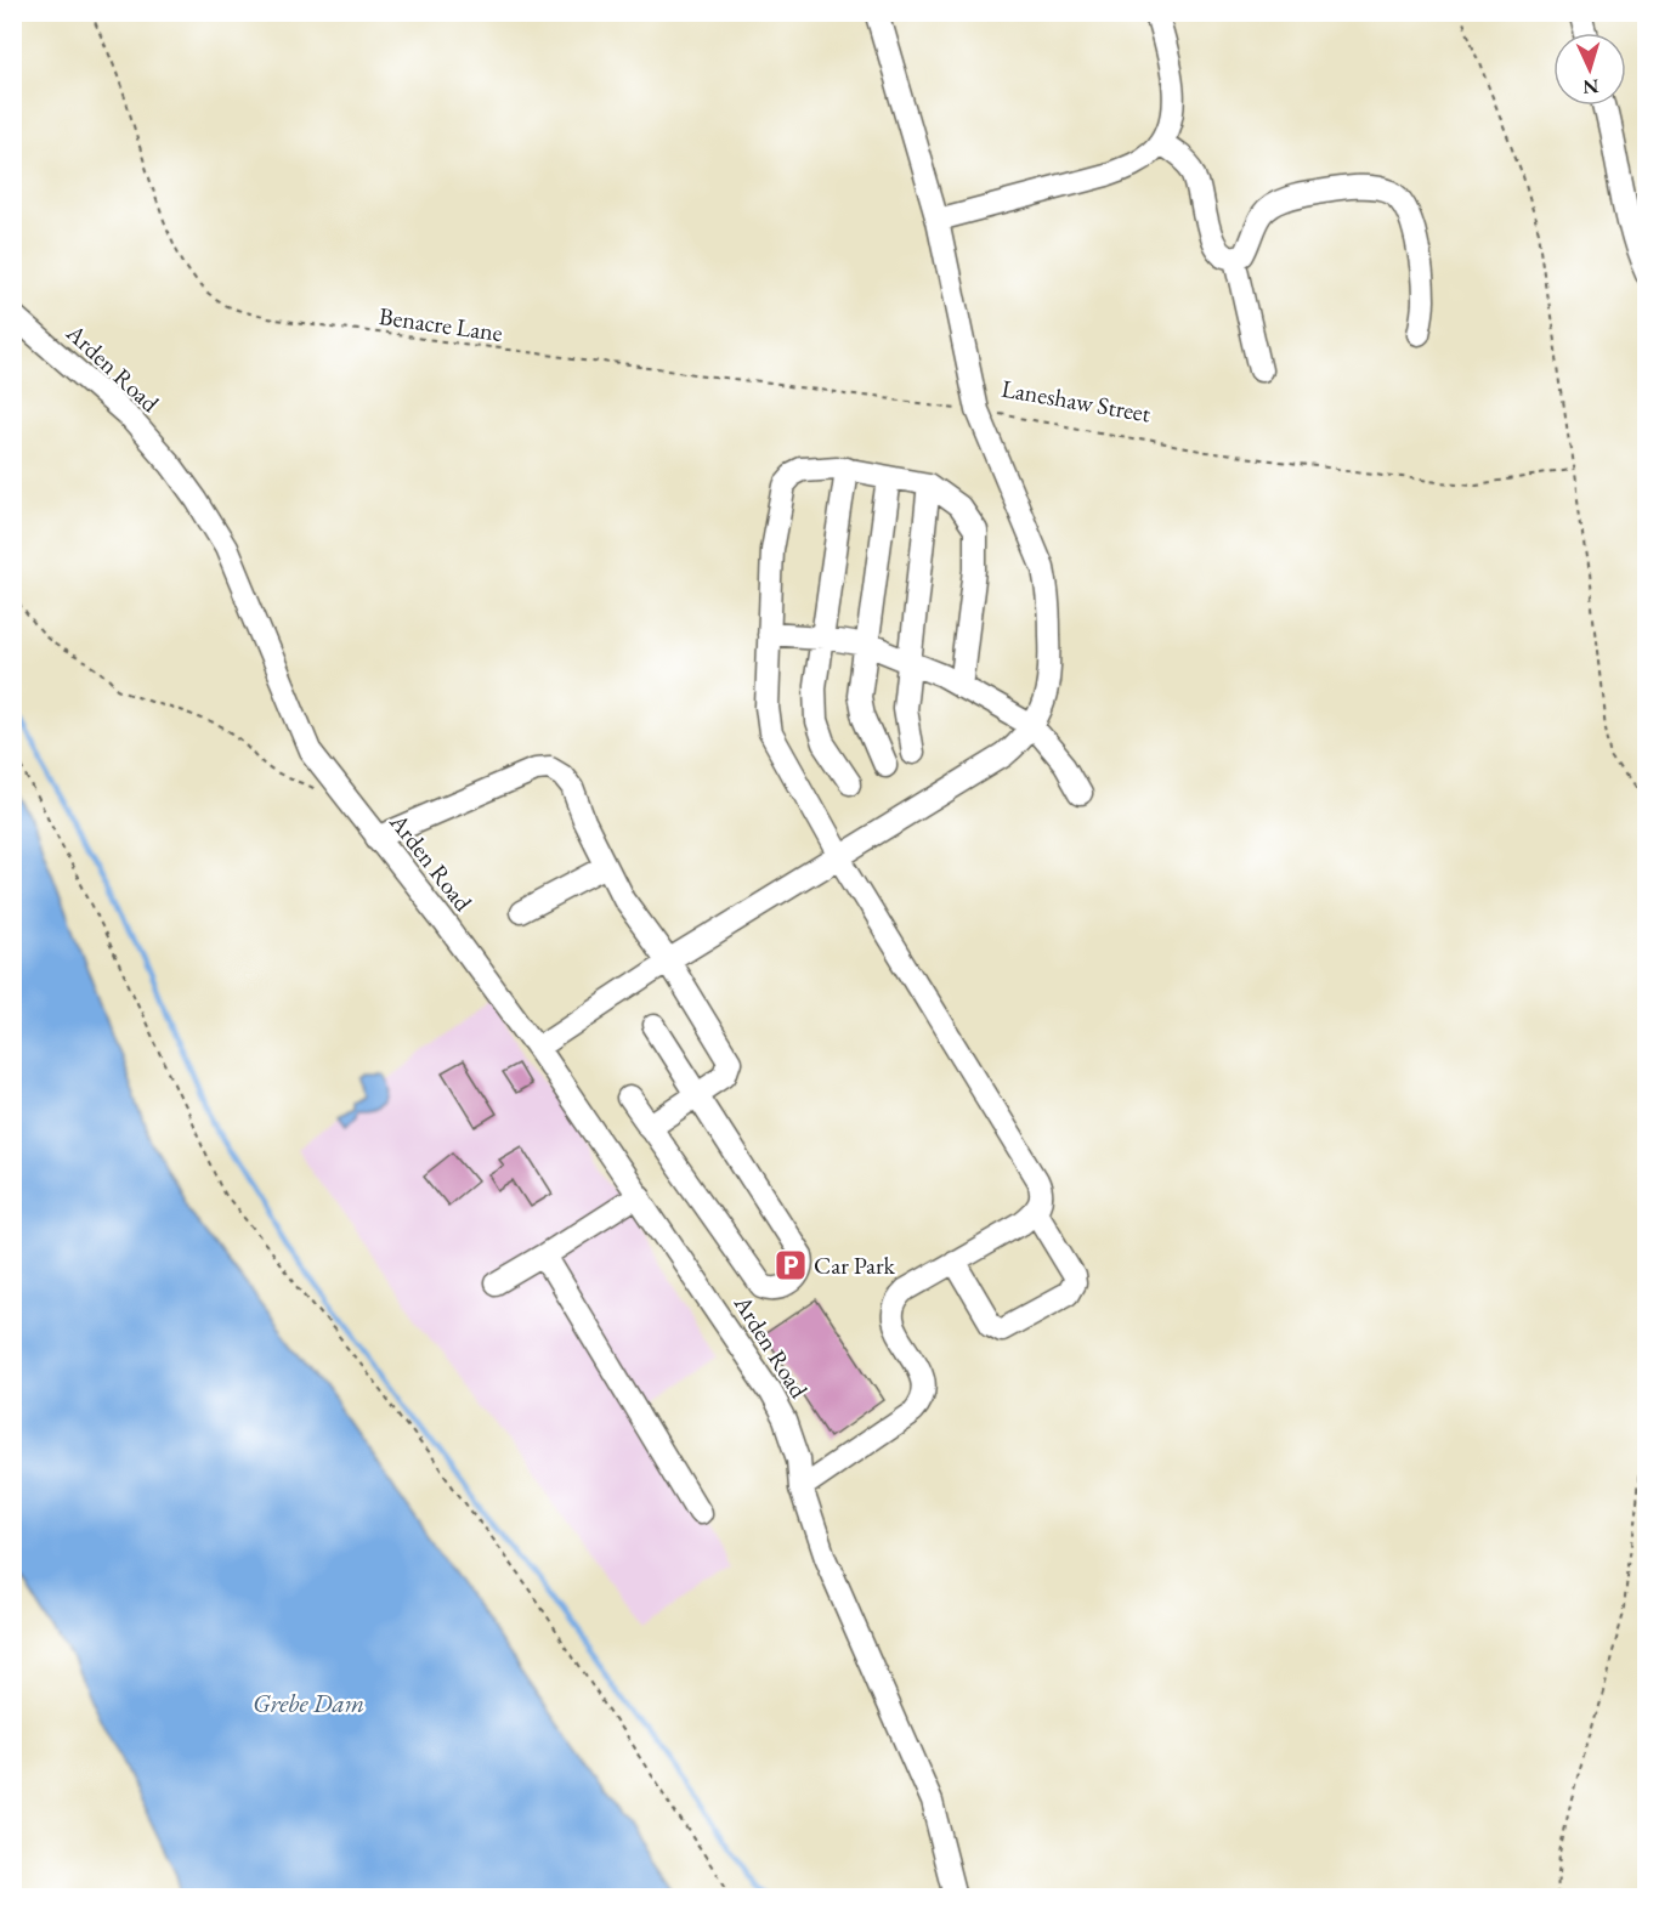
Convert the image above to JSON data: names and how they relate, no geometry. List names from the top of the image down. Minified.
{"streets":{"street":["Arden Road","Laneshaw Street"],"path":["Benacre Lane"]},"crossings":[["Benacre Lane","Laneshaw Street"]],"water":["Grebe Dam"],"places":{"parking":["Car Park"]},"north":"bottom"}
